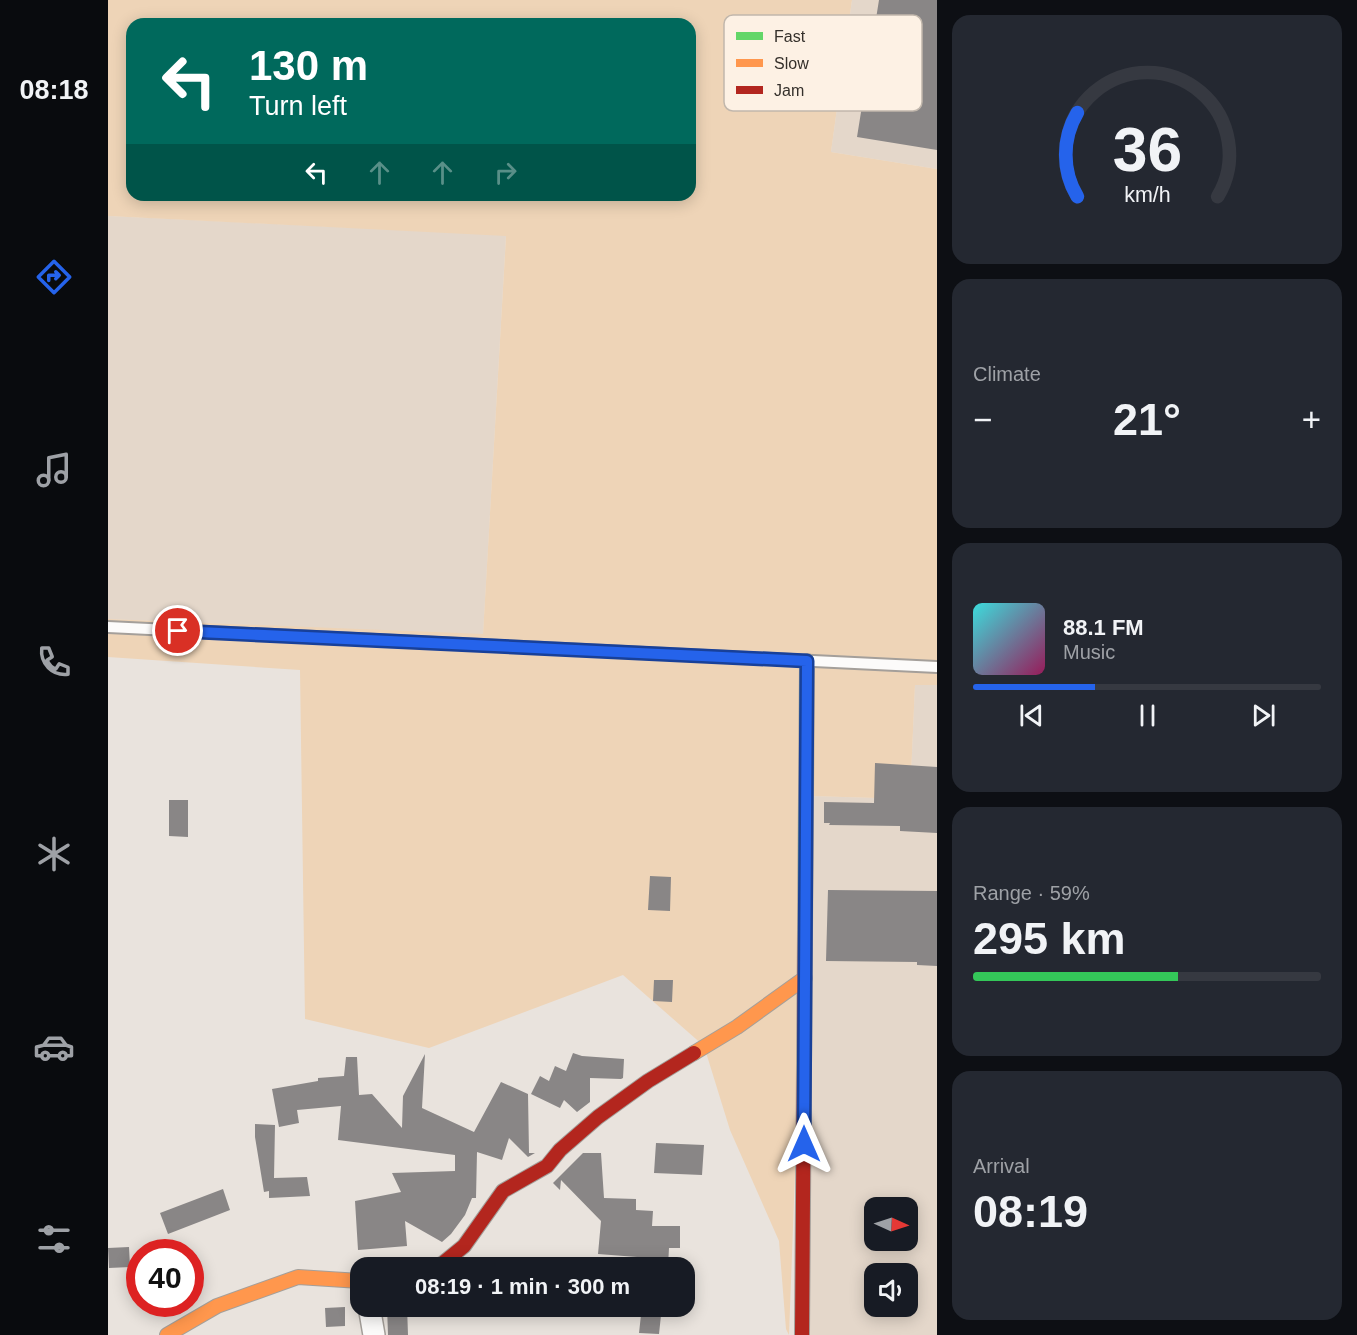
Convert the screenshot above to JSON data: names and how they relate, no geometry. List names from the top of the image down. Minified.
{"legend":["Fast","Slow","Jam"],"north":"right","page":{"tabs":"08:18","turn":["130 m","Turn left"],"tile":["Climate",["Range · 59%","295 km"],["Arrival","08:19"]],"heat":["−","21°","+"],"song":["88.1 FM","Music"],"limit":"40","trip":"08:19 · 1 min · 300 m","gauge":["36","km/h"]}}
